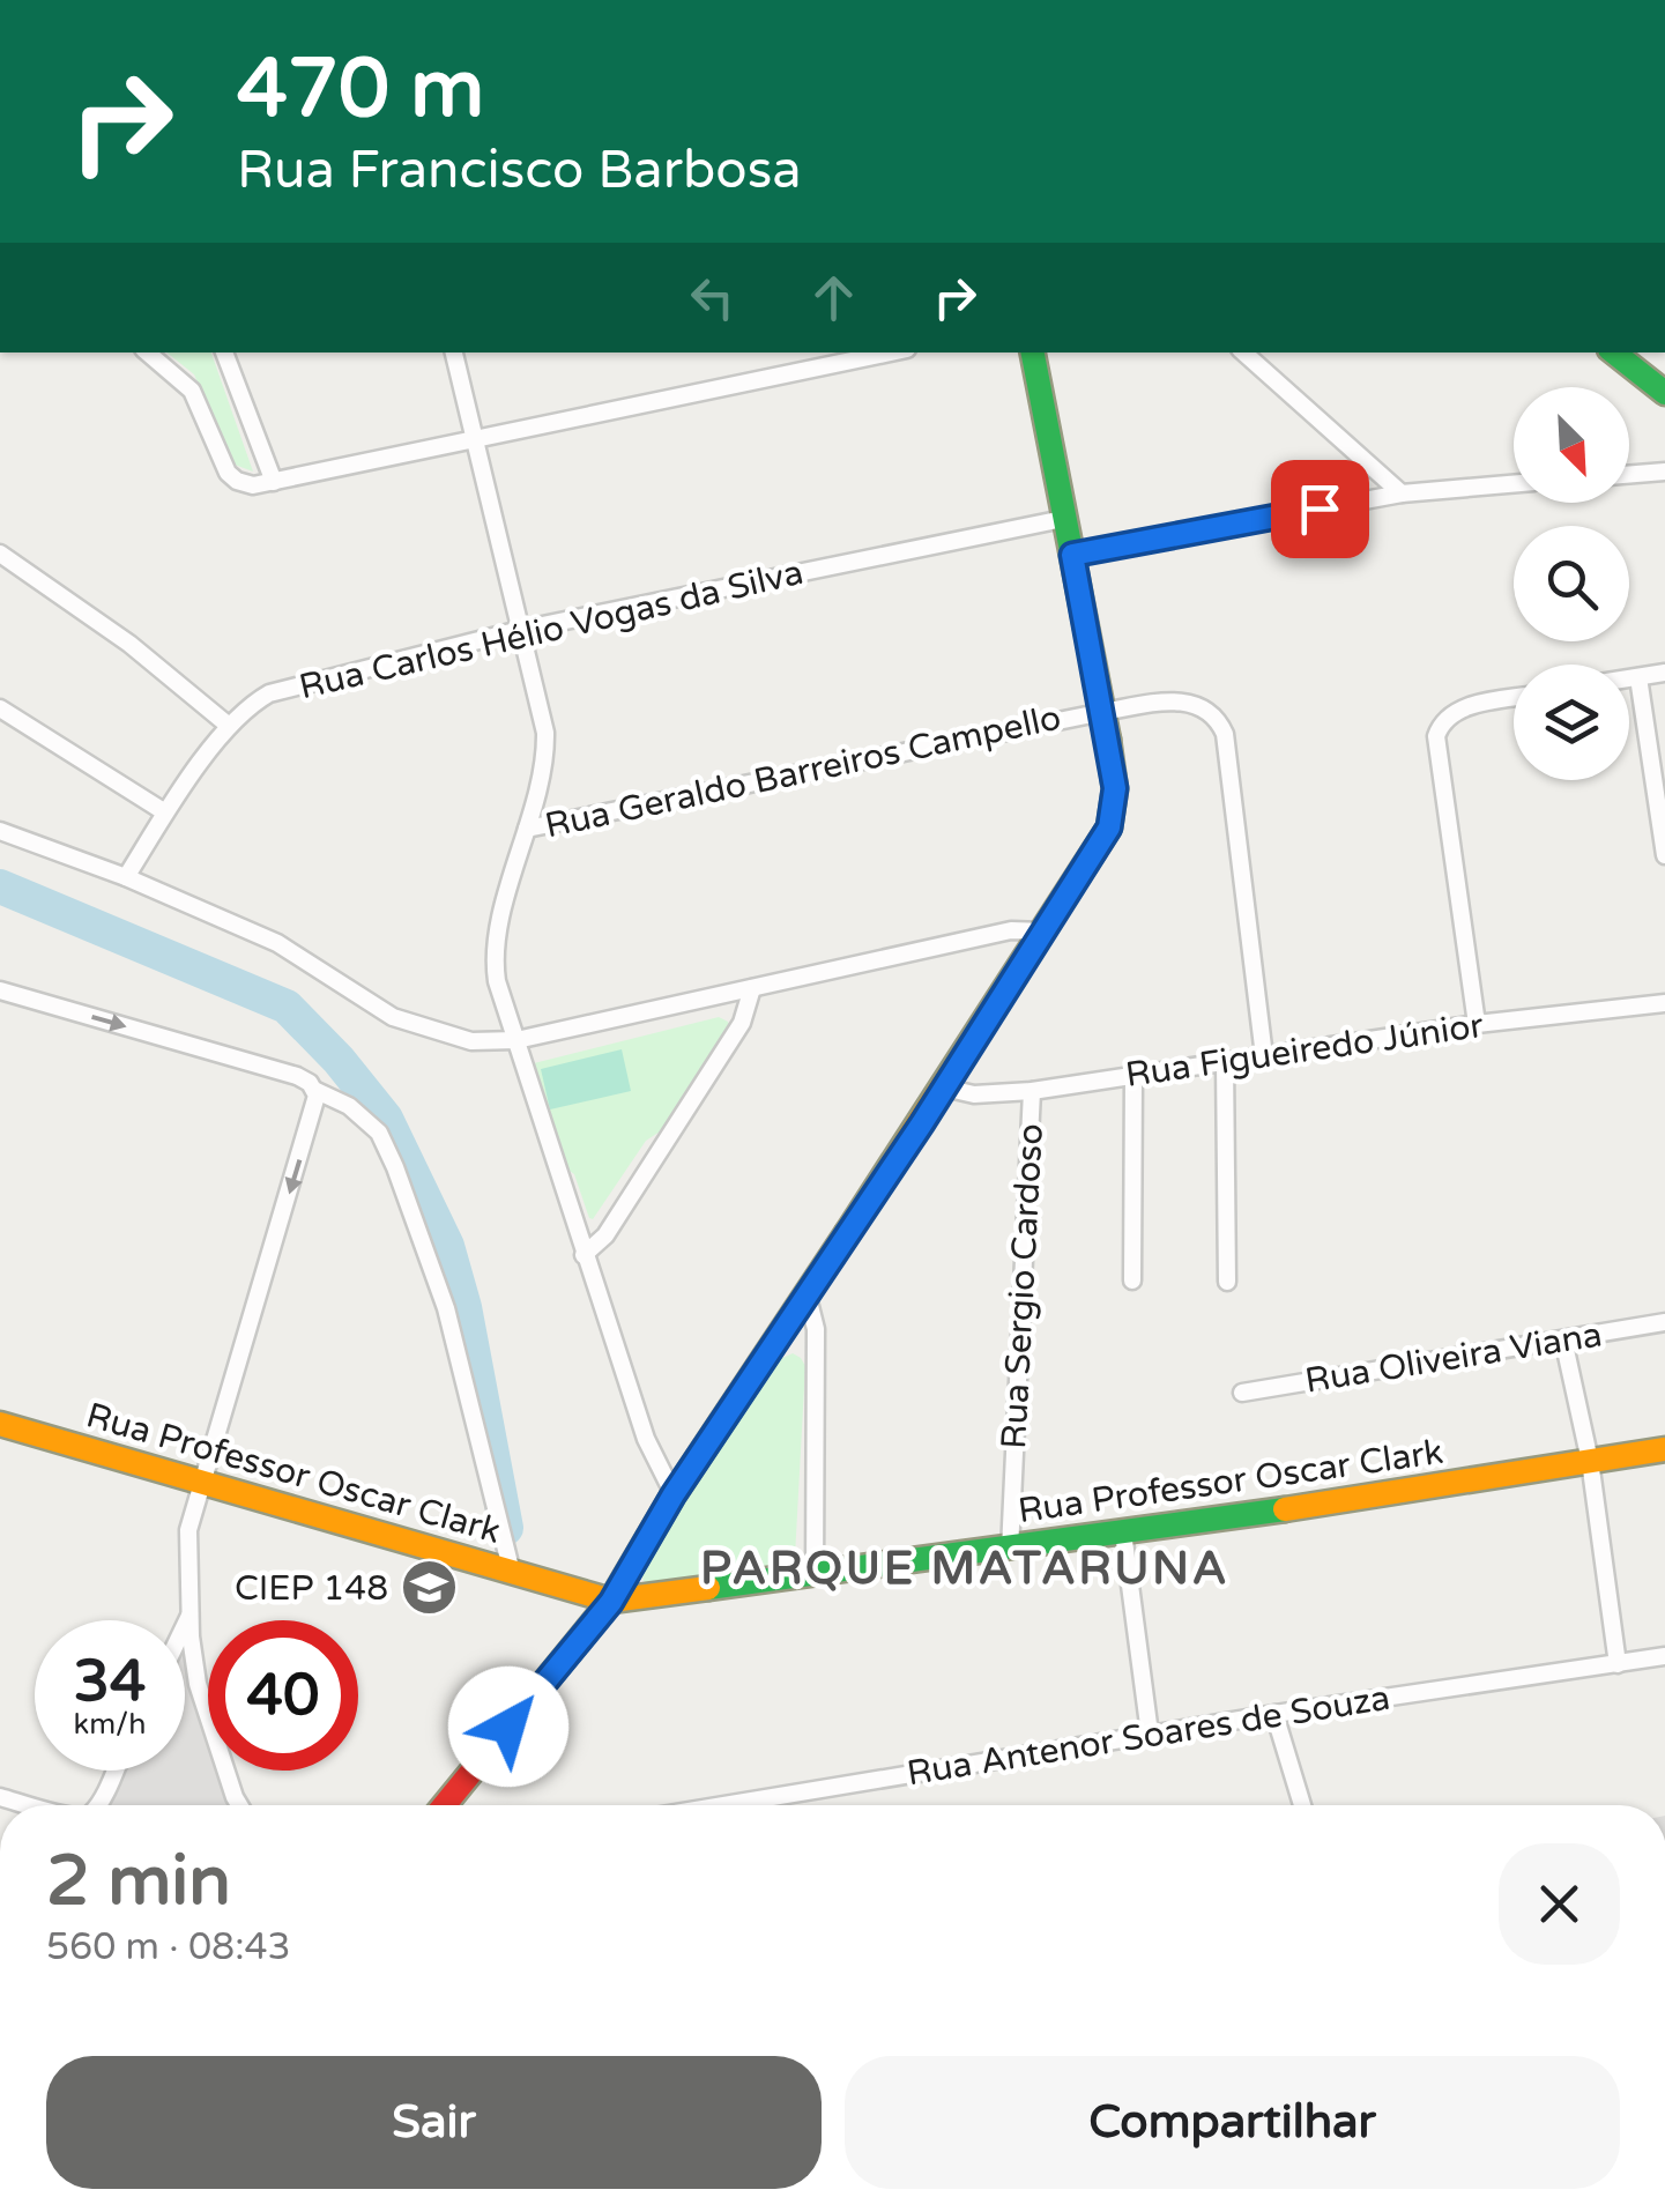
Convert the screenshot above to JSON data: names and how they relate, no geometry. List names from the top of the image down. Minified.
{"streets":{"street":["Rua Carlos Hélio Vogas da Silva","Rua Geraldo Barreiros Campello","Rua Figueiredo Júnior","Rua Sergio Cardoso","Rua Oliveira Viana","Rua Professor Oscar Clark","Rua Antenor Soares de Souza"]},"crossings":[["Rua Geraldo Barreiros Campello","Rua Figueiredo Júnior"],["Rua Figueiredo Júnior","Rua Sergio Cardoso"],["Rua Sergio Cardoso","Rua Professor Oscar Clark"]],"districts":["PARQUE MATARUNA"],"places":{"school or university":["CIEP 148"]},"north":"bottom right","page":{"turn":["470 m","Rua Francisco Barbosa"],"speed":"34 km/h","limit":"40","heading":["2 min","560 m · 08:43"],"buttons":["Sair","Compartilhar"]}}
